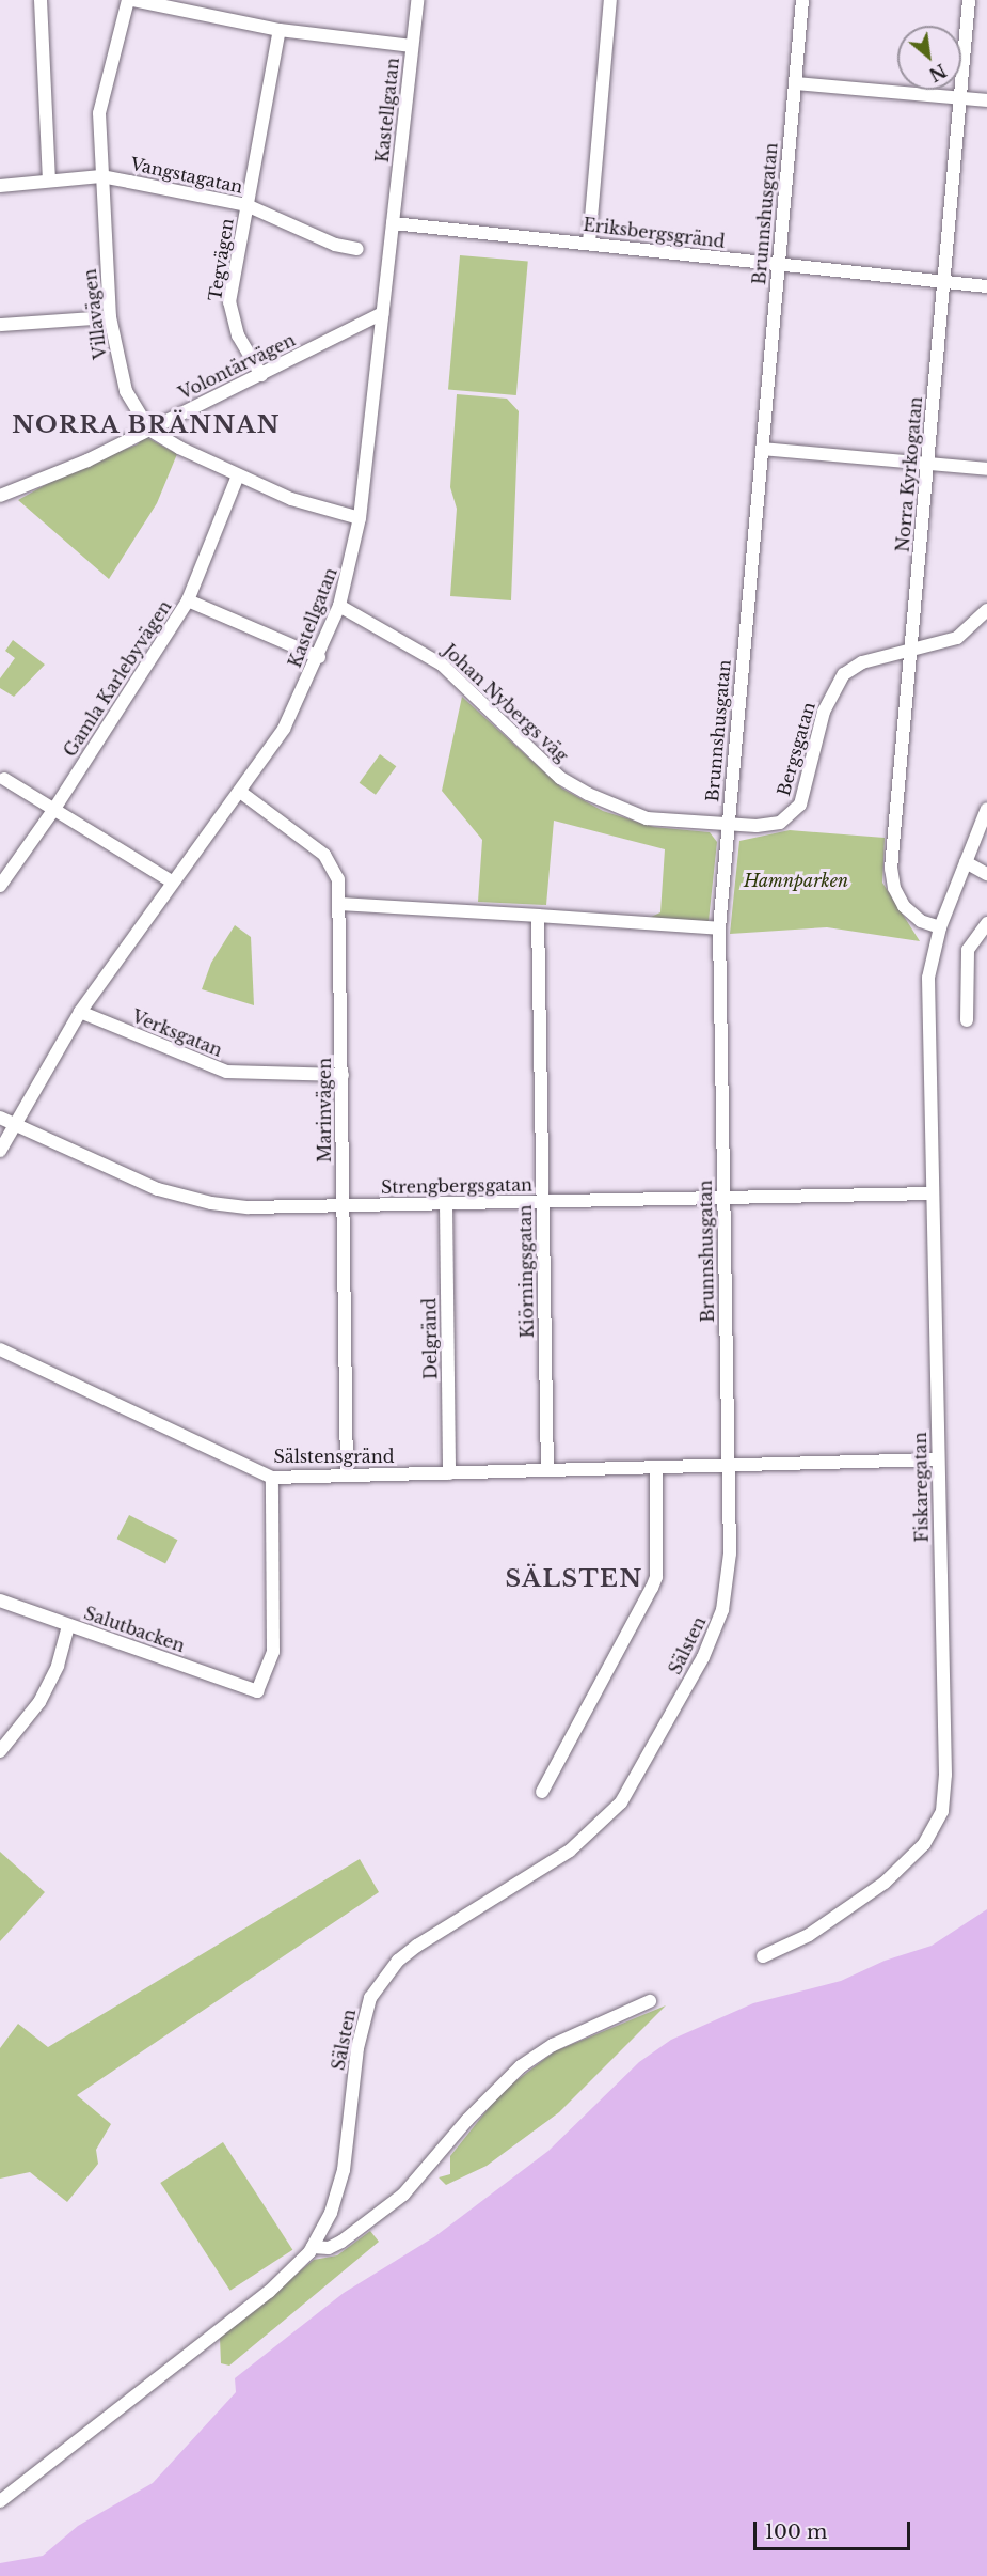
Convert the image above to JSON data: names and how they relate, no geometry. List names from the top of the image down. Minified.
{"streets":{"street":["Kastellgatan","Vangstagatan","Brunnshusgatan","Eriksbergsgränd","Tegvägen","Villavägen","Volontärvägen","Norra Kyrkogatan","Gamla Karlebyvägen","Johan Nybergs väg","Bergsgatan","Verksgatan","Marinvägen","Strengbergsgatan","Kiörningsgatan","Delgränd","Sälstensgränd","Fiskaregatan","Salutbacken","Sälsten"]},"crossings":[["Kastellgatan","Eriksbergsgränd"],["Kastellgatan","Volontärvägen"],["Kastellgatan","Johan Nybergs väg"],["Kastellgatan","Verksgatan"],["Kastellgatan","Marinvägen"],["Kastellgatan","Strengbergsgatan"],["Vangstagatan","Tegvägen"],["Vangstagatan","Villavägen"],["Brunnshusgatan","Eriksbergsgränd"],["Brunnshusgatan","Johan Nybergs väg"],["Brunnshusgatan","Bergsgatan"],["Brunnshusgatan","Strengbergsgatan"],["Brunnshusgatan","Sälstensgränd"],["Brunnshusgatan","Sälsten"],["Eriksbergsgränd","Norra Kyrkogatan"],["Tegvägen","Volontärvägen"],["Villavägen","Volontärvägen"],["Norra Kyrkogatan","Bergsgatan"],["Norra Kyrkogatan","Fiskaregatan"],["Johan Nybergs väg","Bergsgatan"],["Verksgatan","Marinvägen"],["Marinvägen","Strengbergsgatan"],["Marinvägen","Sälstensgränd"],["Strengbergsgatan","Kiörningsgatan"],["Strengbergsgatan","Delgränd"],["Strengbergsgatan","Fiskaregatan"],["Kiörningsgatan","Sälstensgränd"],["Delgränd","Sälstensgränd"],["Sälstensgränd","Fiskaregatan"],["Sälstensgränd","Salutbacken"],["Sälstensgränd","Sälsten"]],"districts":["NORRA BRÄNNAN","SÄLSTEN"],"parks":["Hamnparken"],"scale_bar":"100 m","north":"bottom right"}
